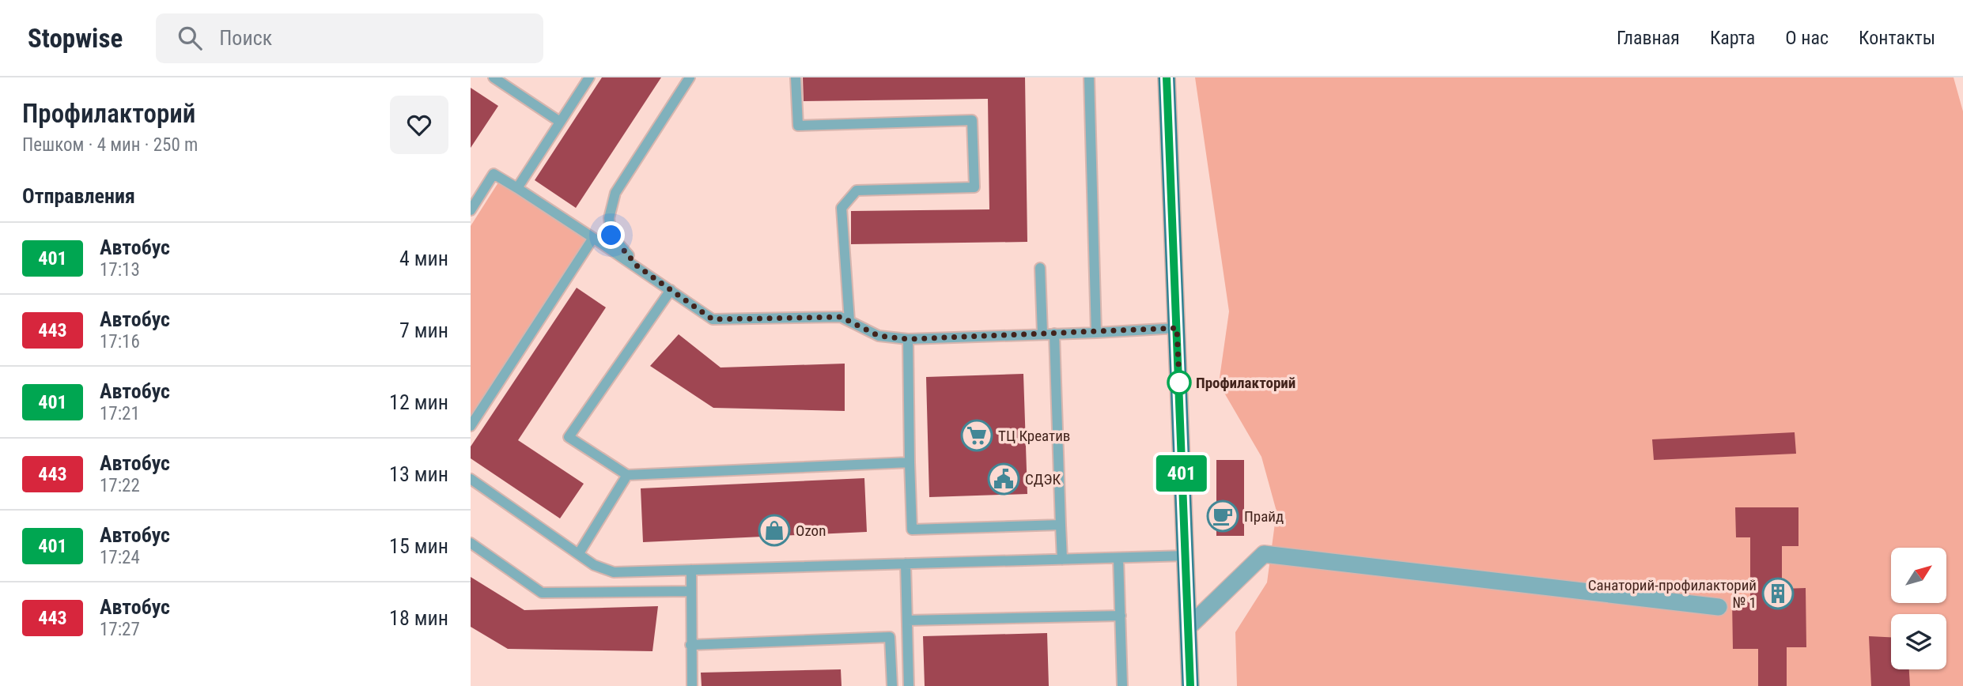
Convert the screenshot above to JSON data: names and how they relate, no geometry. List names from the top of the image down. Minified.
{"places":{"other":["Профилакторий"],"supermarket":["ТЦ Креатив"],"public building":["СДЭК"],"cafe":["Прайд"],"shop":["Ozon"],"building":["Санаторий-профилакторий № 1"]},"lines":["bus line 401"],"north":"top right","page":{"header":"Stopwise","search":"Поиск","nav":["Главная","Карта","О нас","Контакты"],"heading":[["Профилакторий","Пешком · 4 мин · 250 m"],"Отправления"],"on_map":"401","list":[{"mark":"401","name":"Автобус","note":"17:13","value":"4 мин"},{"mark":"443","name":"Автобус","note":"17:16","value":"7 мин"},{"mark":"401","name":"Автобус","note":"17:21","value":"12 мин"},{"mark":"443","name":"Автобус","note":"17:22","value":"13 мин"},{"mark":"401","name":"Автобус","note":"17:24","value":"15 мин"},{"mark":"443","name":"Автобус","note":"17:27","value":"18 мин"}]}}
